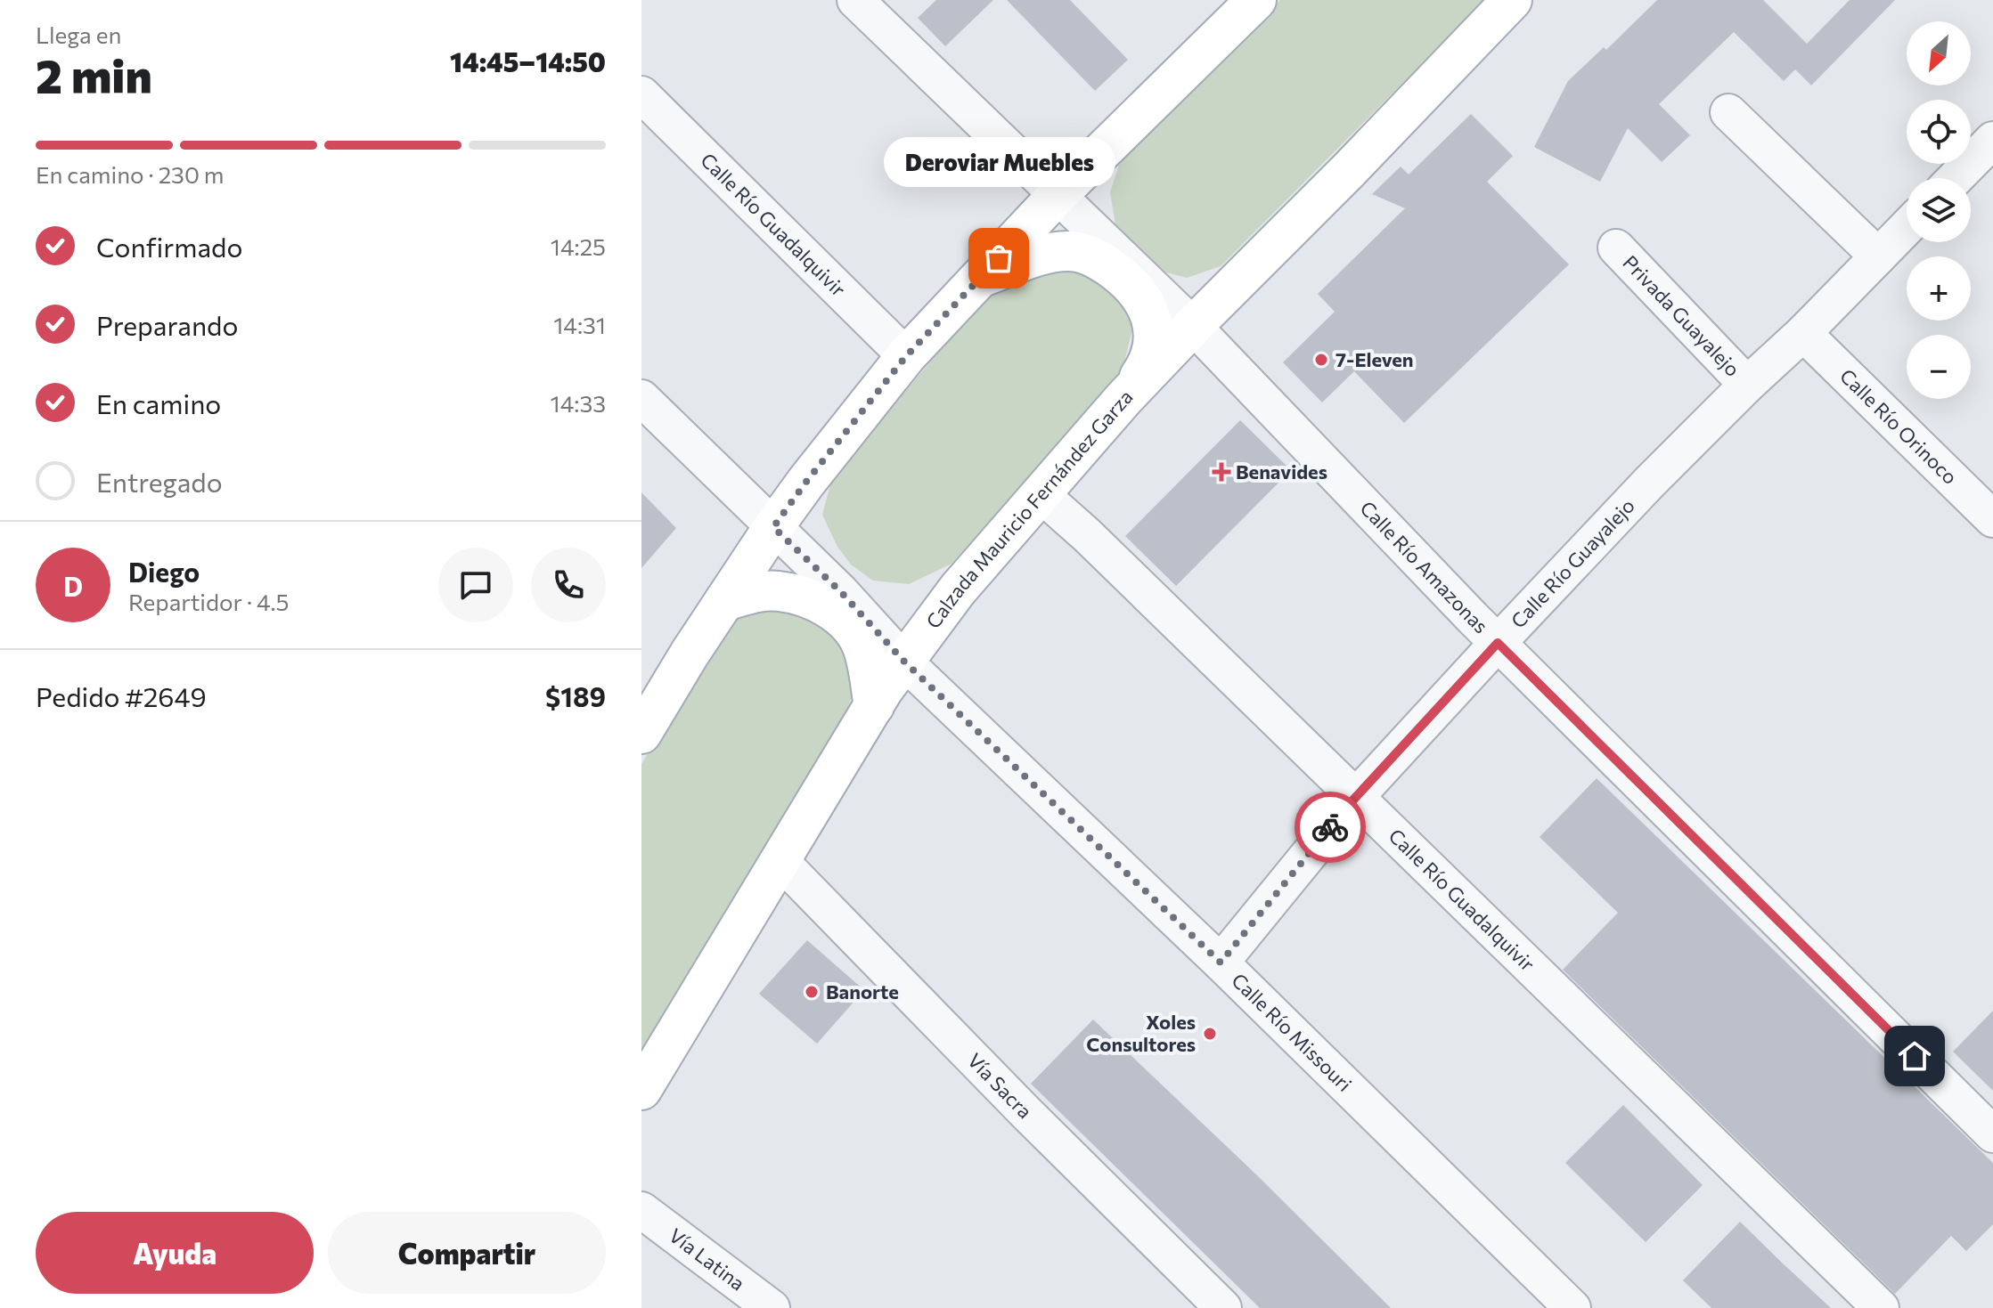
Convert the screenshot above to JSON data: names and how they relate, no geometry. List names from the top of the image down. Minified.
{"streets":{"main road":["Calzada Mauricio Fernández Garza"],"street":["Calle Río Guadalquivir","Privada Guayalejo","Calle Río Orinoco","Calle Río Guayalejo","Calle Río Amazonas","Calle Río Missouri","Vía Sacra","Vía Latina"]},"crossings":[["Calle Río Guadalquivir","Calzada Mauricio Fernández Garza"],["Calle Río Guadalquivir","Calle Río Guayalejo"],["Privada Guayalejo","Calle Río Guayalejo"],["Calle Río Orinoco","Calle Río Guayalejo"],["Calzada Mauricio Fernández Garza","Calle Río Amazonas"],["Calzada Mauricio Fernández Garza","Calle Río Missouri"],["Calzada Mauricio Fernández Garza","Vía Sacra"],["Calle Río Guayalejo","Calle Río Amazonas"],["Calle Río Guayalejo","Calle Río Missouri"]],"places":{"other":["Deroviar Muebles","7-Eleven","Banorte","Xoles Consultores"],"health":["Benavides"]},"north":"bottom left","page":{"heading":["2 min","Llega en","14:45–14:50"],"panel":["Diego","Repartidor · 4.5","Pedido #2649","$189"],"map_buttons":["+","−"],"bar":"En camino · 230 m","bubble":"Deroviar Muebles","list":[["Confirmado","14:25"],["Preparando","14:31"],["En camino","14:33"],"Entregado"],"round":"D","buttons":["Ayuda","Compartir"]}}
